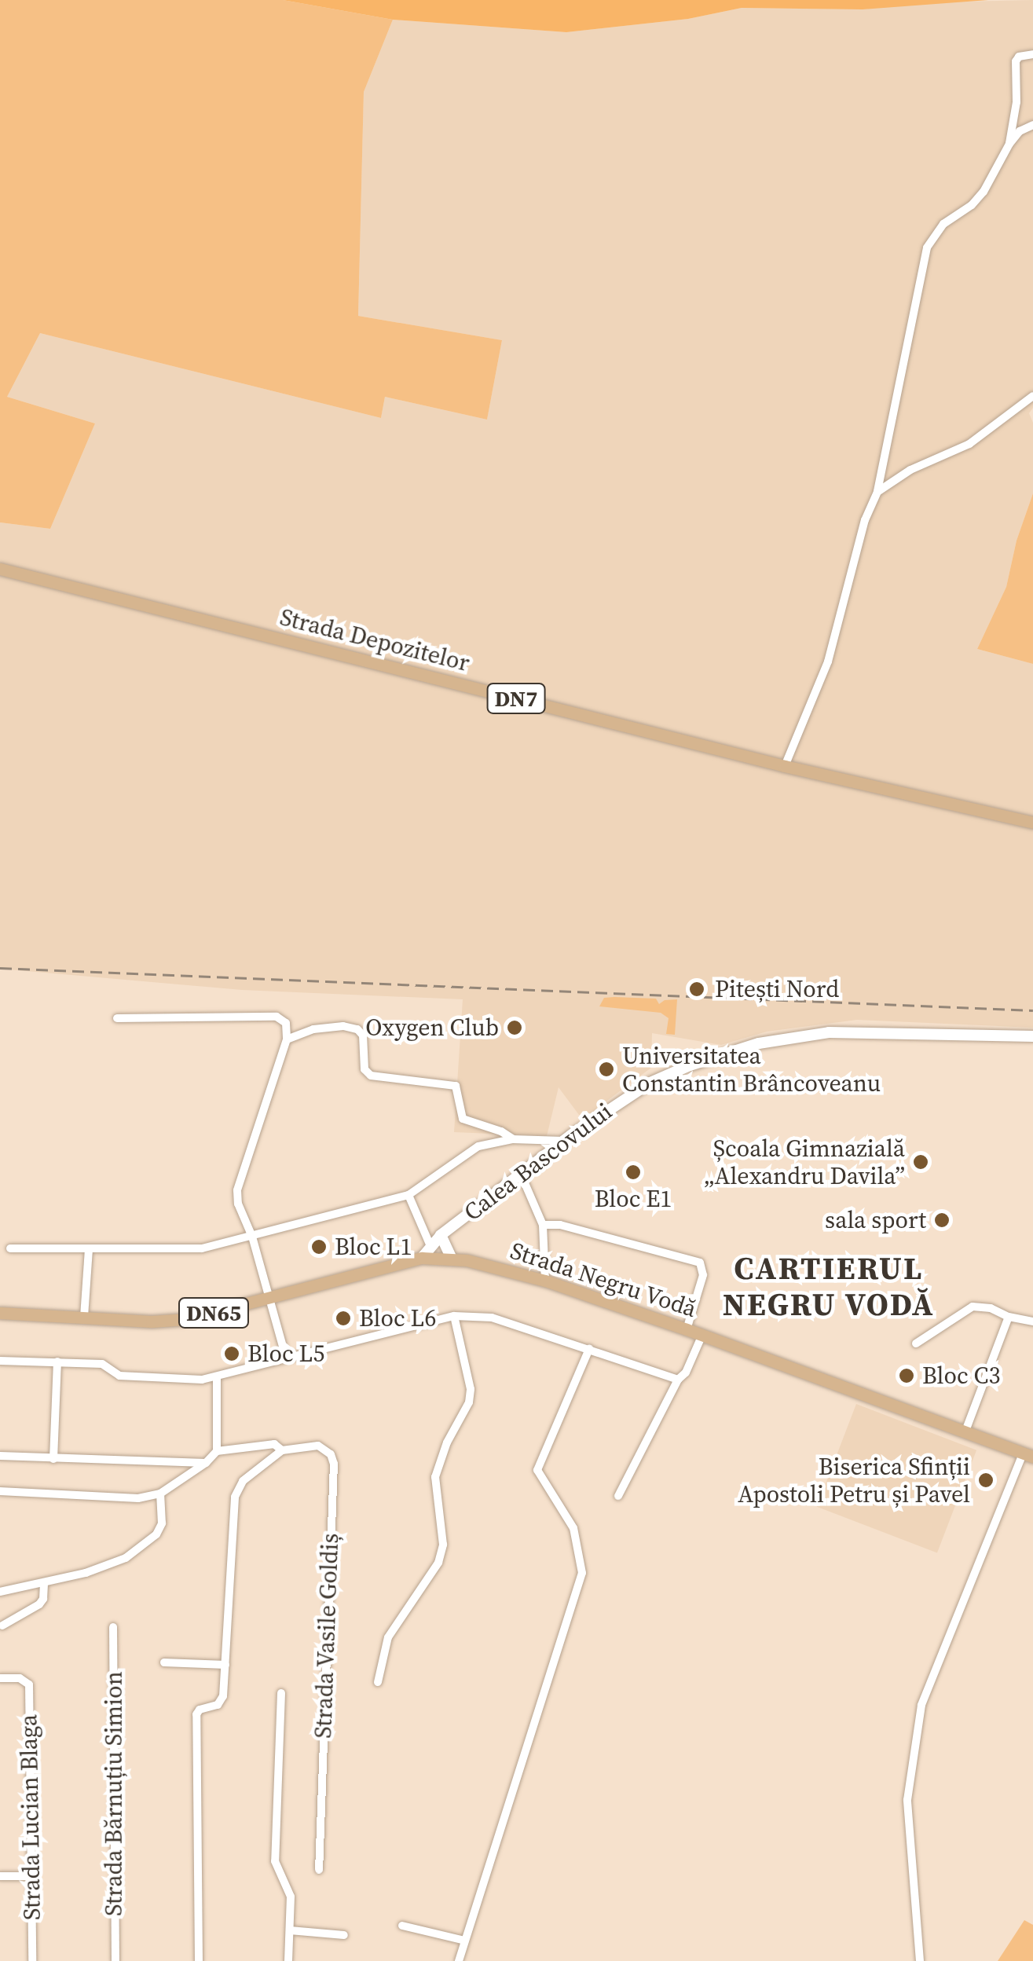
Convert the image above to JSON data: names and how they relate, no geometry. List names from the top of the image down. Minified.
{"streets":{"main road":["Strada Depozitelor","DN7","Strada Negru Vodă","DN65"],"street":["Calea Bascovului","Strada Vasile Goldiș","Strada Bărnuțiu Simion","Strada Lucian Blaga"]},"crossings":[["Calea Bascovului","Strada Negru Vodă"],["Calea Bascovului","DN65"],["Strada Negru Vodă","DN65"]],"districts":["CARTIERUL NEGRU VODĂ"],"places":["Pitești Nord","Oxygen Club","Universitatea Constantin Brâncoveanu","Școala Gimnazială „Alexandru Davila”","Bloc E1","sala sport","Bloc L1","Bloc L6","Bloc L5","Bloc C3","Biserica Sfinții Apostoli Petru și Pavel"]}
